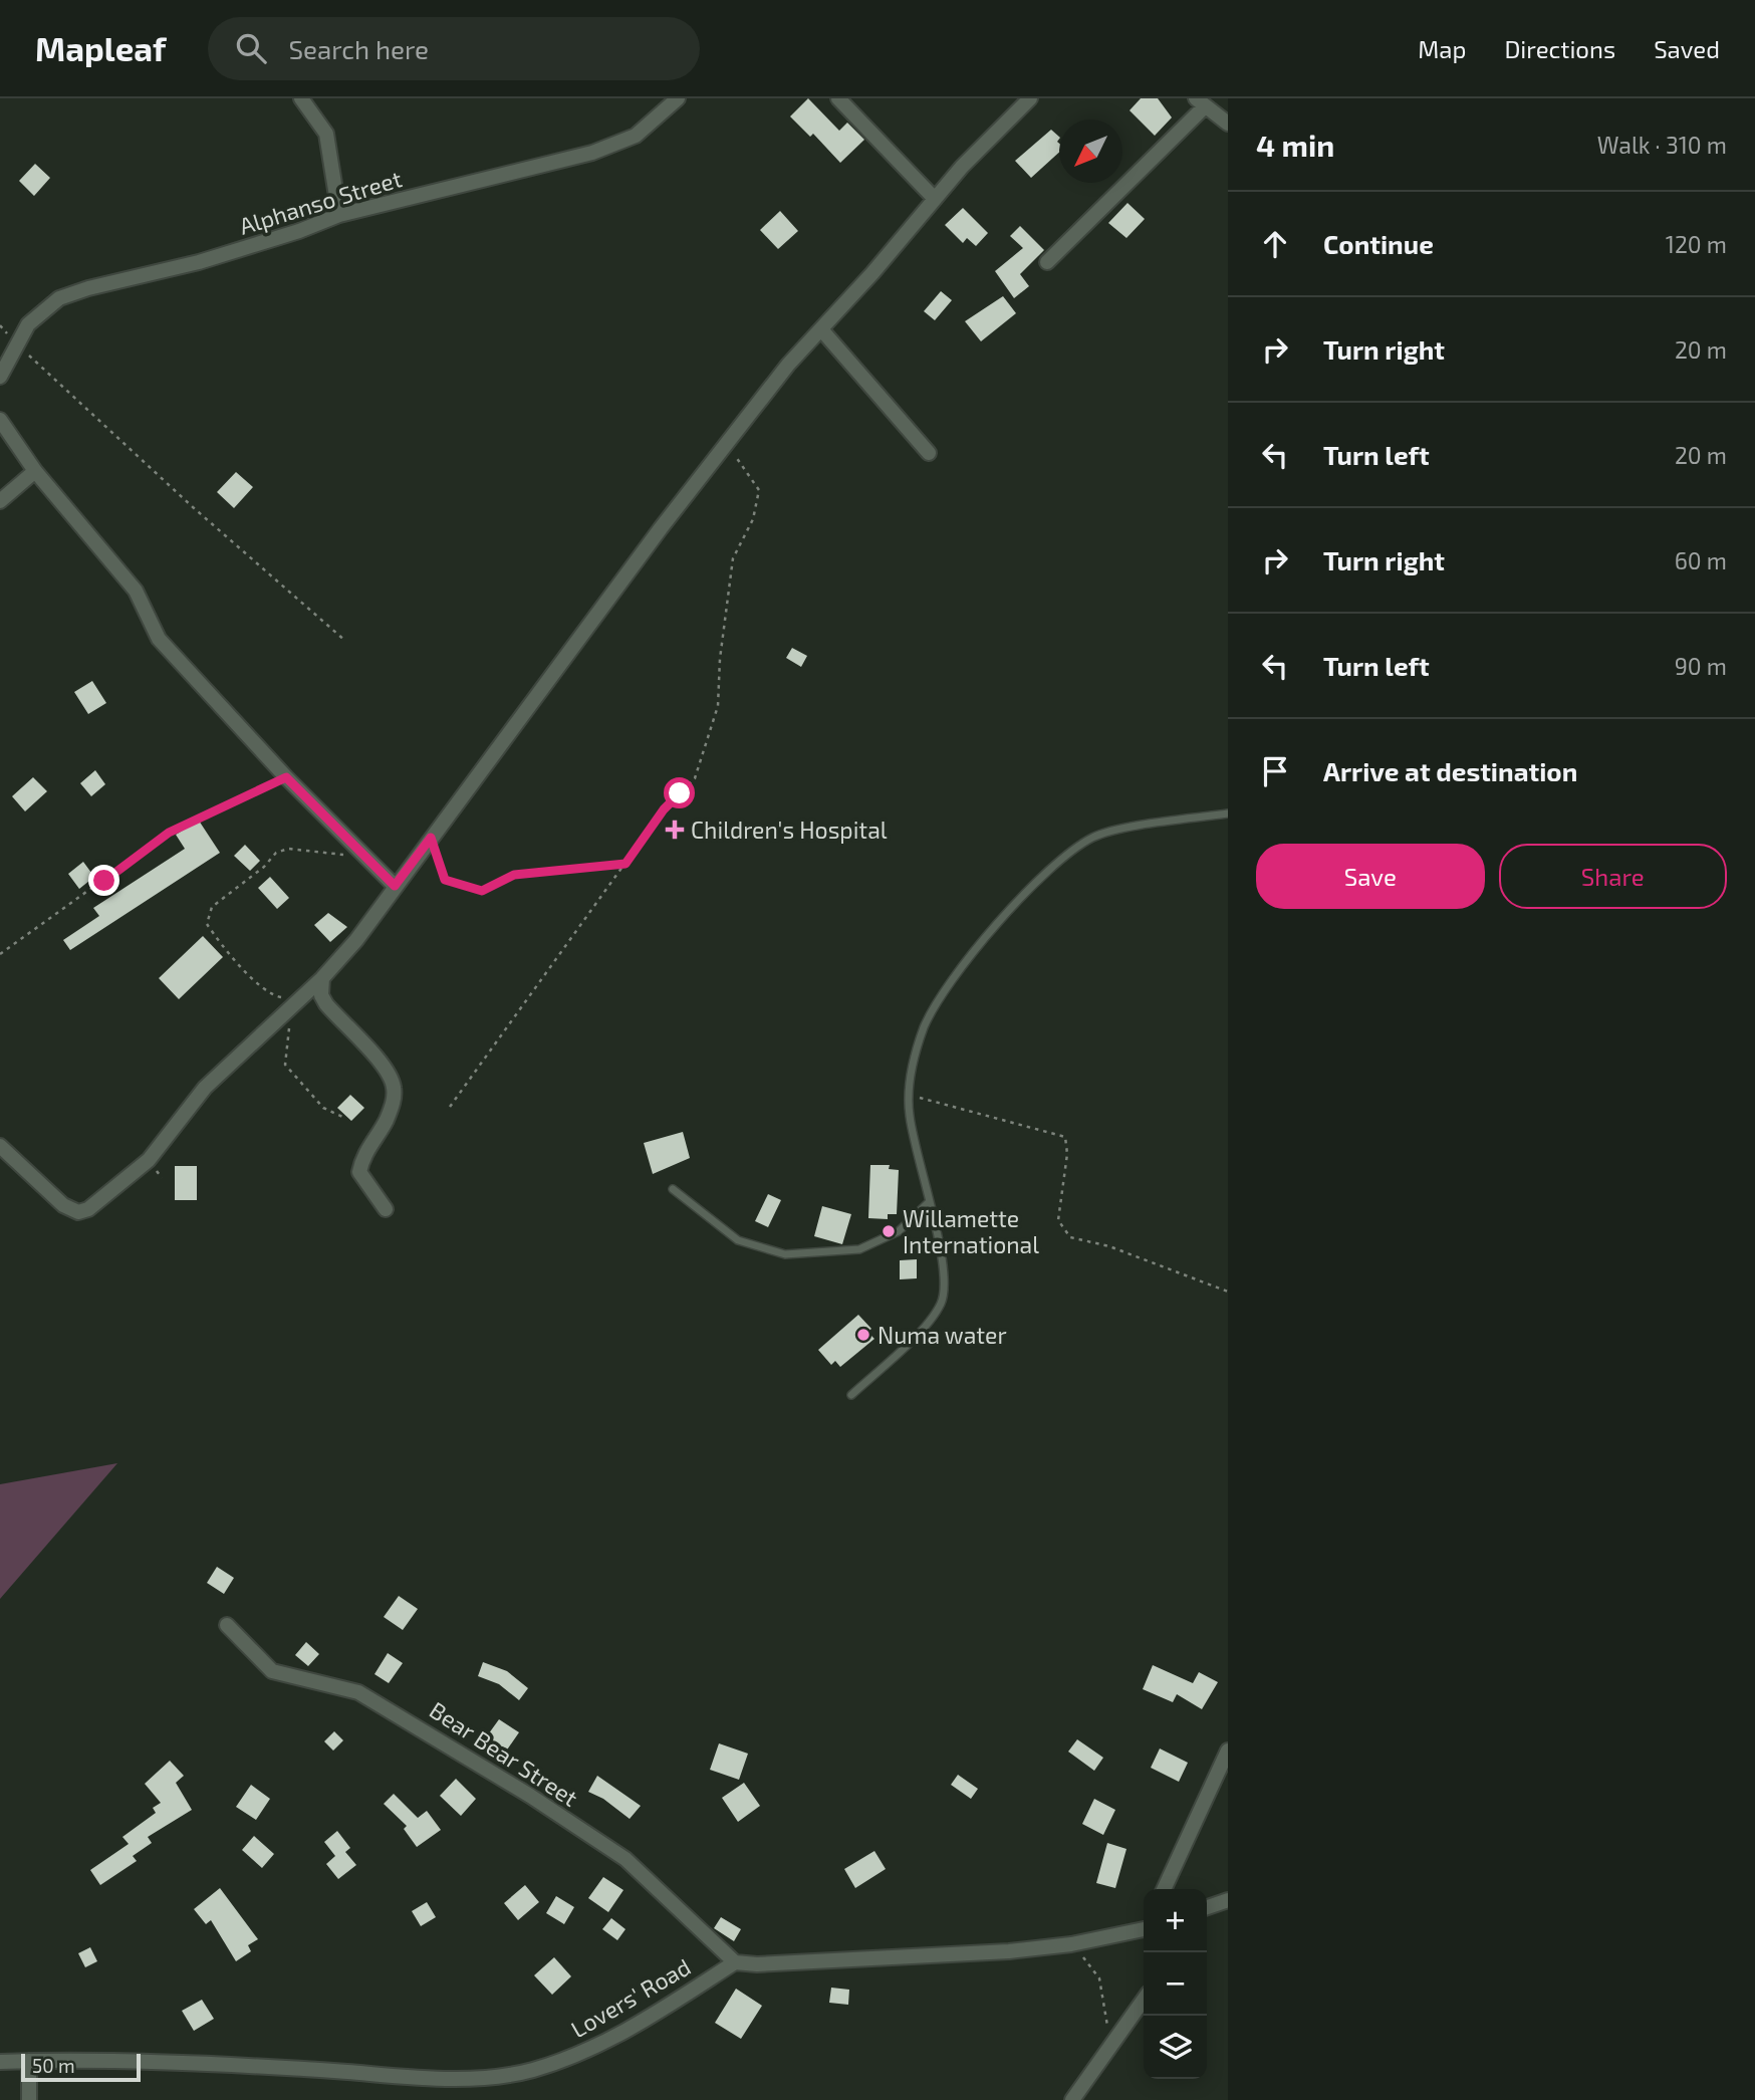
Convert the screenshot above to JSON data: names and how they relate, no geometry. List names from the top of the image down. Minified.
{"streets":{"street":["Alphanso Street","Bear Bear Street","Lovers' Road"]},"crossings":[["Bear Bear Street","Lovers' Road"]],"places":{"health":["Children's Hospital"],"other":["Willamette International","Numa water"]},"scale_bar":"50 m","north":"bottom left","page":{"header":"Mapleaf","search":"Search here","nav":["Map","Directions","Saved"],"heading":["4 min","Walk · 310 m"],"list":[["Continue","120 m"],["Turn right","20 m"],["Turn left","20 m"],["Turn right","60 m"],["Turn left","90 m"],"Arrive at destination"],"buttons":["Save","Share"],"map_buttons":["+","−"],"scale":"50 m"}}
